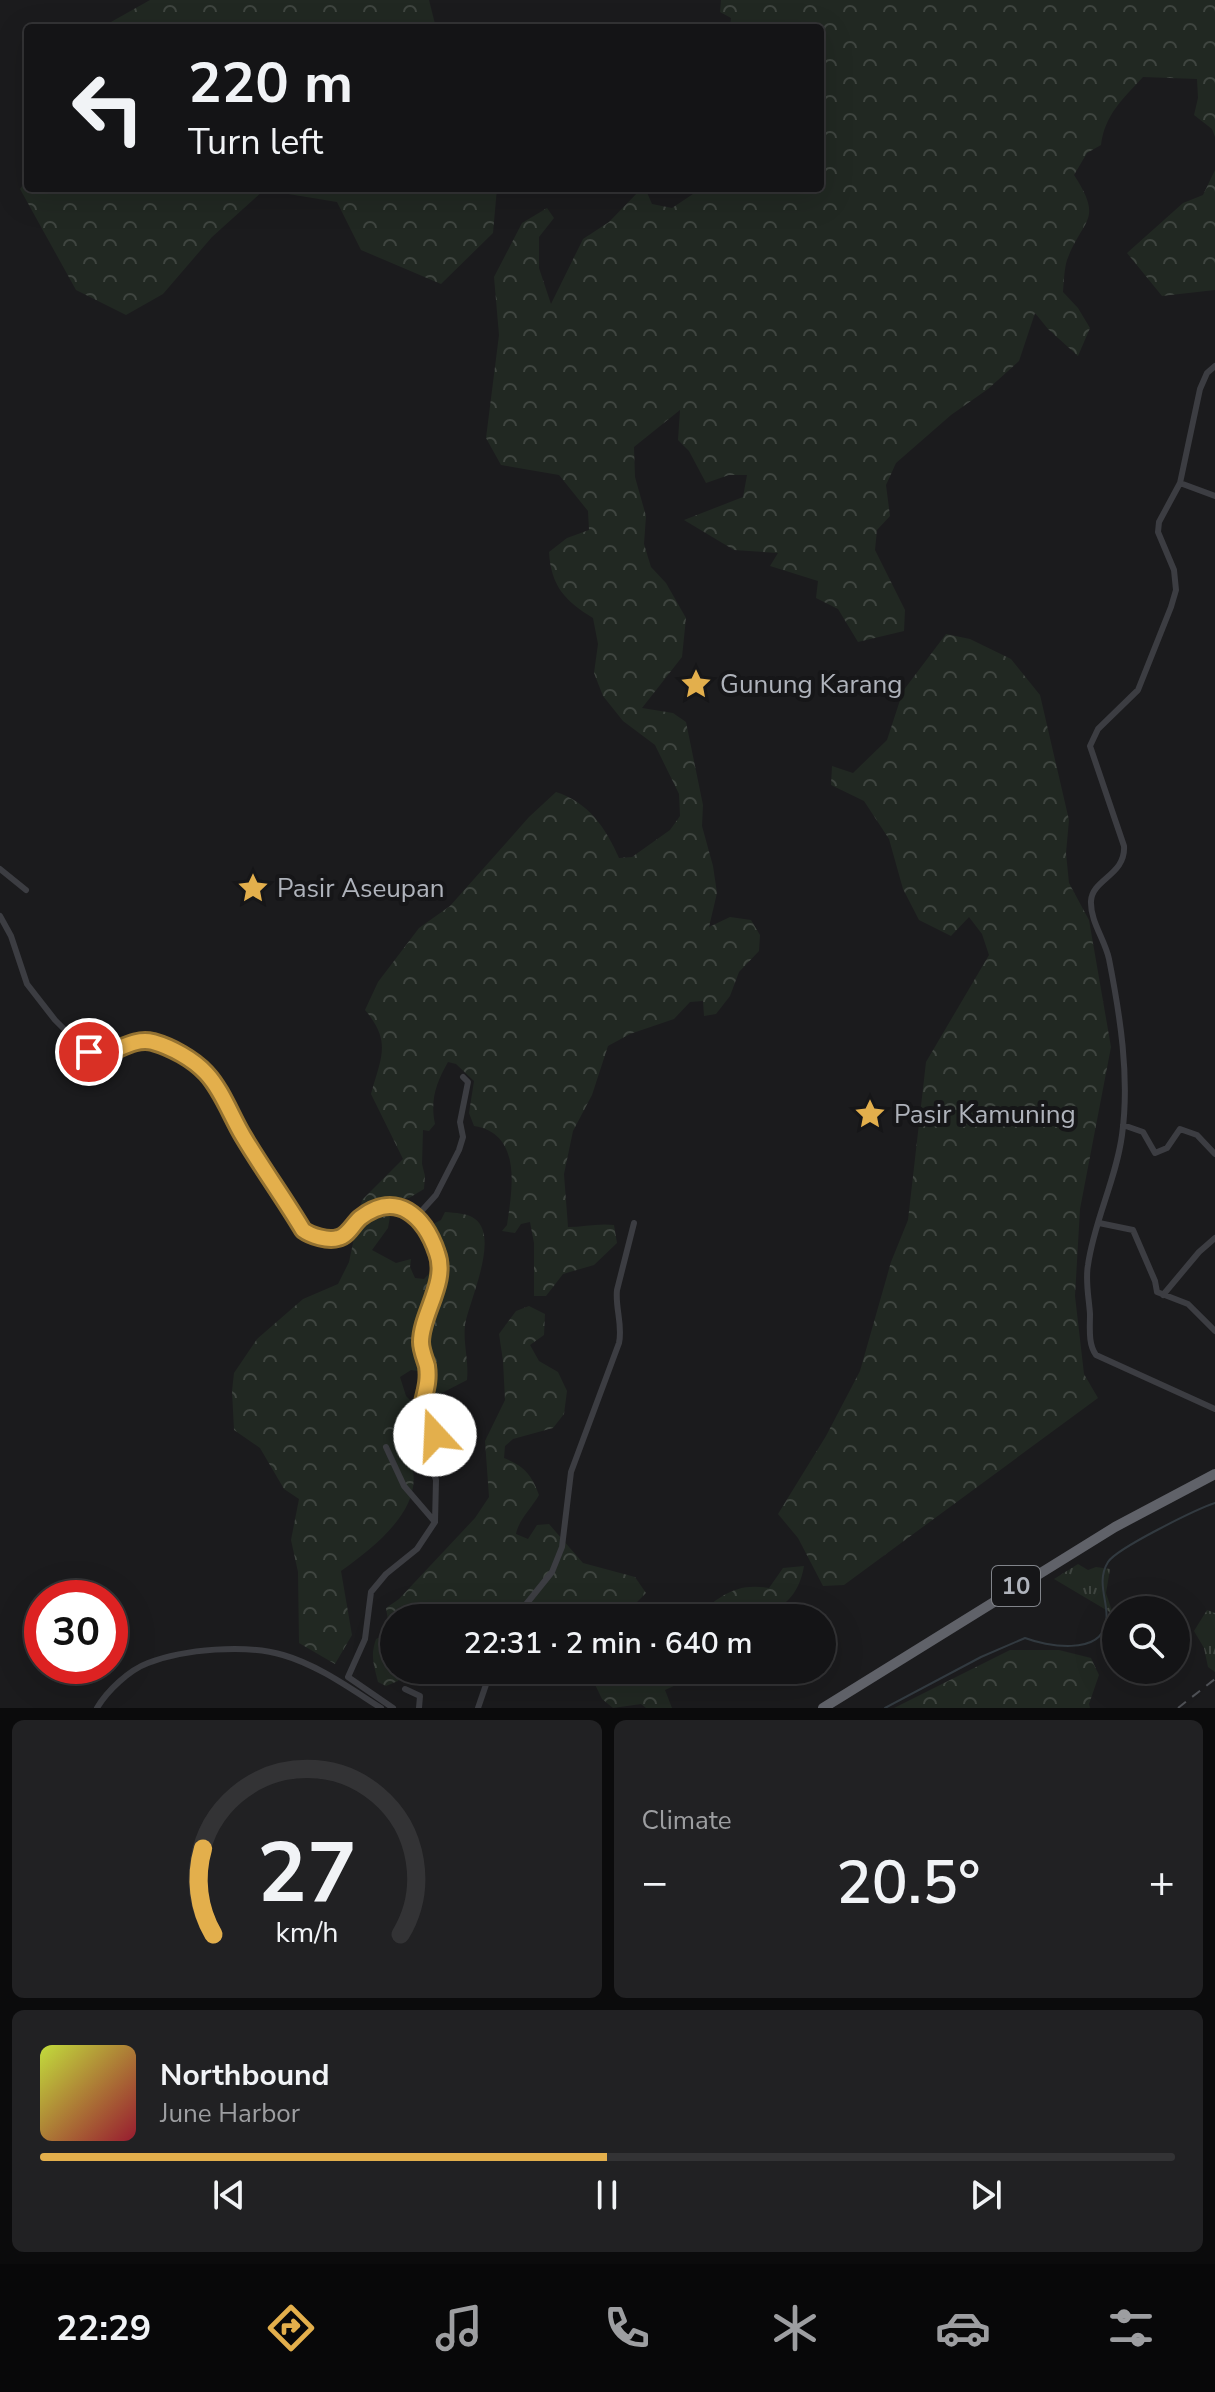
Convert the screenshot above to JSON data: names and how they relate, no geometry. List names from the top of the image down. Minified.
{"streets":{"highway":["10"]},"places":{"place":["Gunung Karang","Pasir Aseupan","Pasir Kamuning"]},"page":{"turn":["220 m","Turn left"],"limit":"30","trip":"22:31 · 2 min · 640 m","tile":"Climate","heat":["−","20.5°","+"],"song":["Northbound","June Harbor"],"tabs":"22:29","gauge":["27","km/h"]}}
